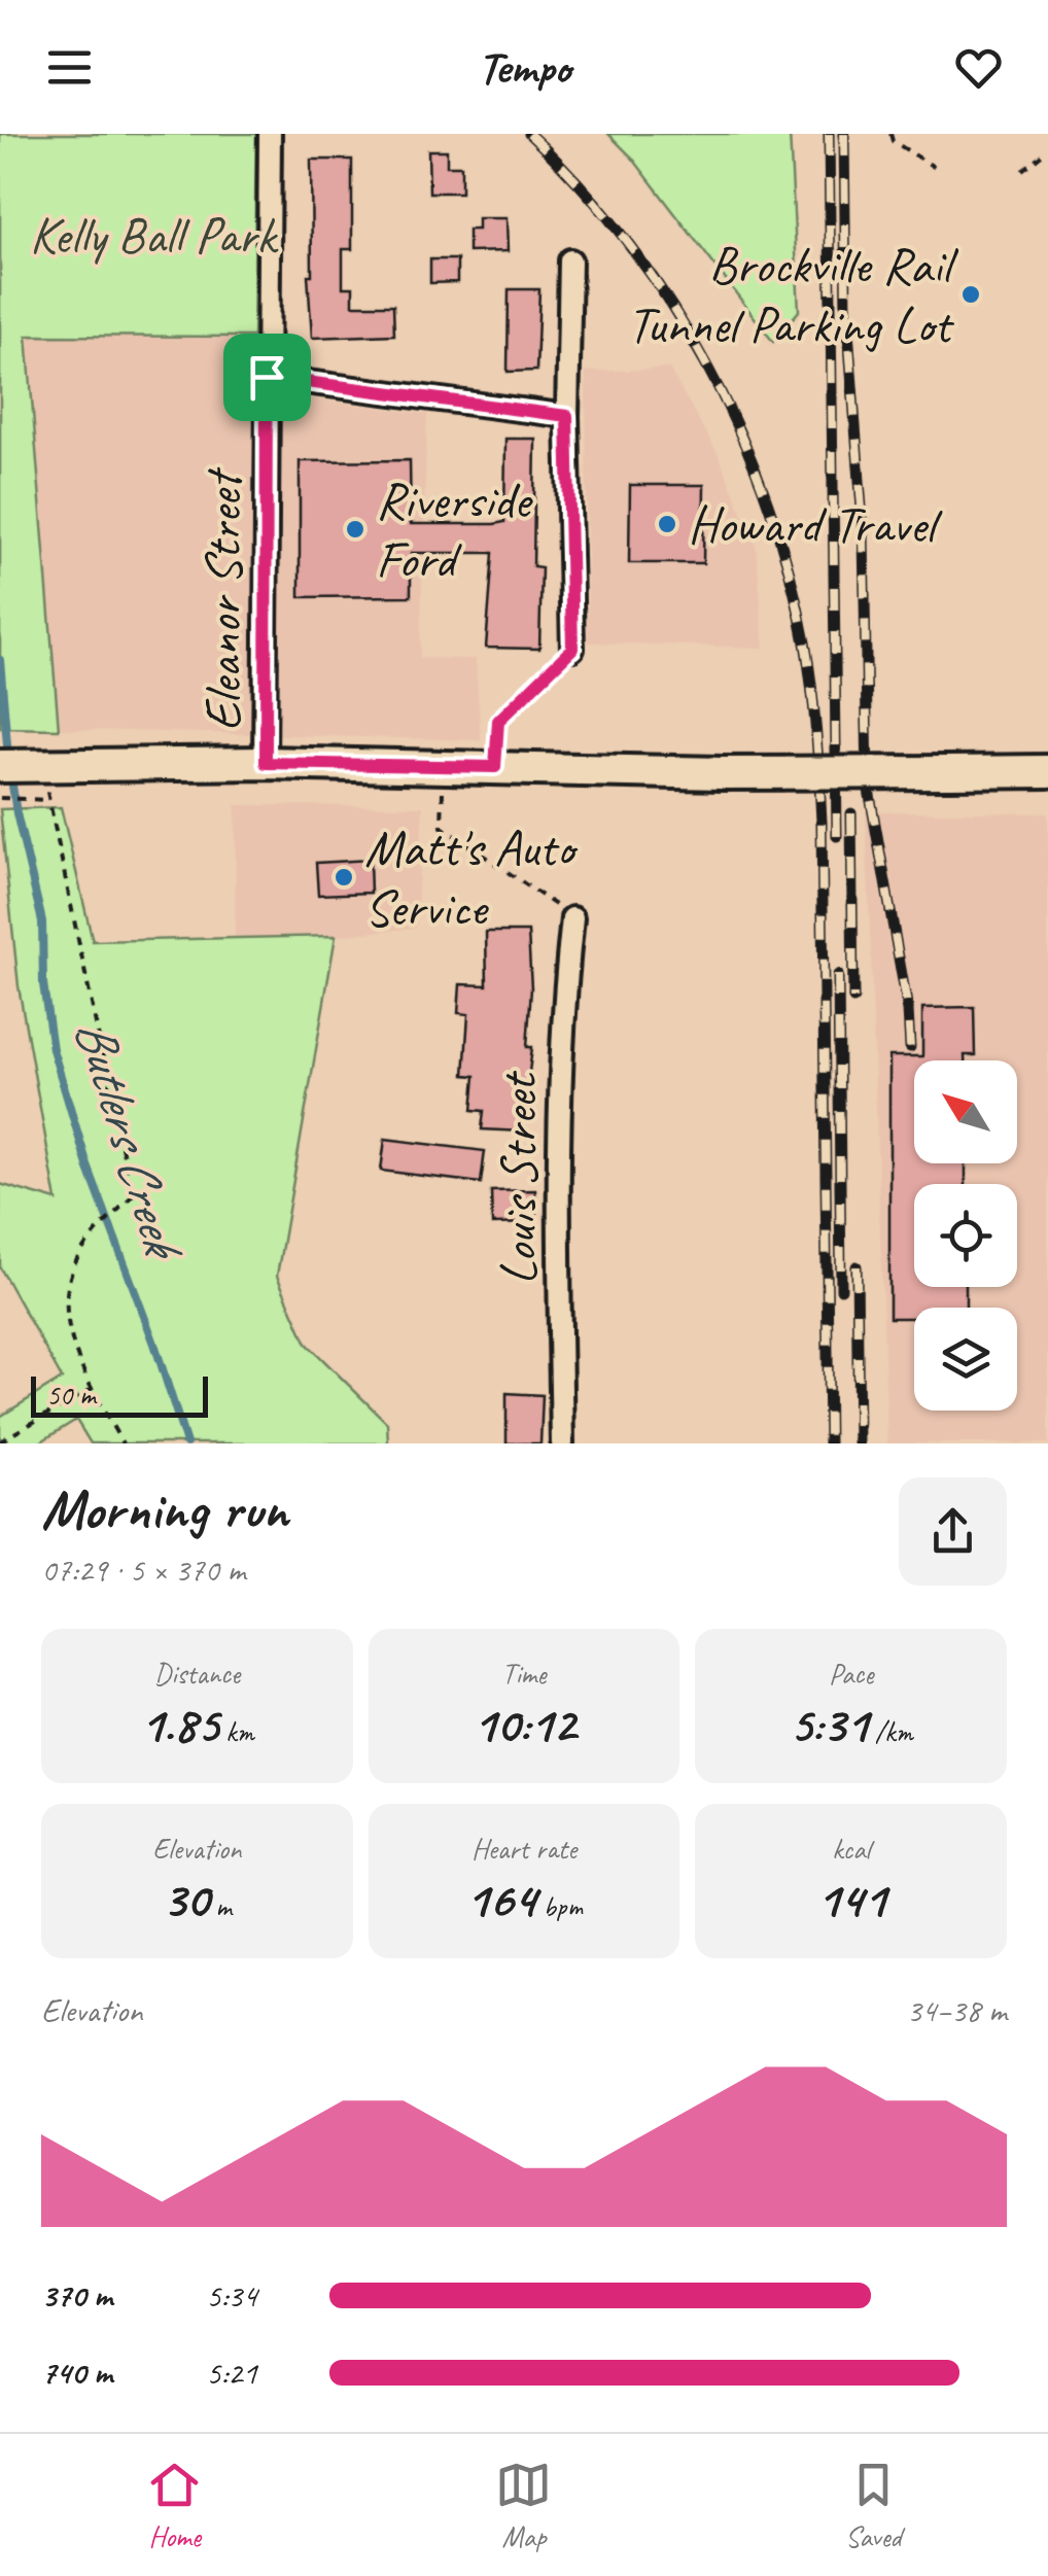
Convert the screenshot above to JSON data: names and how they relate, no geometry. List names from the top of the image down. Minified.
{"streets":{"street":["Eleanor Street","Louis Street"]},"water":["Butlers Creek"],"parks":["Kelly Ball Park"],"places":["Brockville Rail Tunnel Parking Lot","Howard Travel","Riverside Ford","Matt's Auto Service"],"scale_bar":"50 m","north":"top left","page":{"header":"Tempo","scale":"50 m","heading":["Morning run","07:29 · 5 × 370 m"],"stats":[["Distance","1.85 km"],["Time","10:12"],["Pace","5:31 /km"],["Elevation","30 m"],["Heart rate","164 bpm"],["kcal","141"]],"chart":["Elevation","34–38 m"],"list":[{"name":"370 m","note":"5:34"},{"name":"740 m","note":"5:21"}],"tabs":["Home","Map","Saved"]}}
